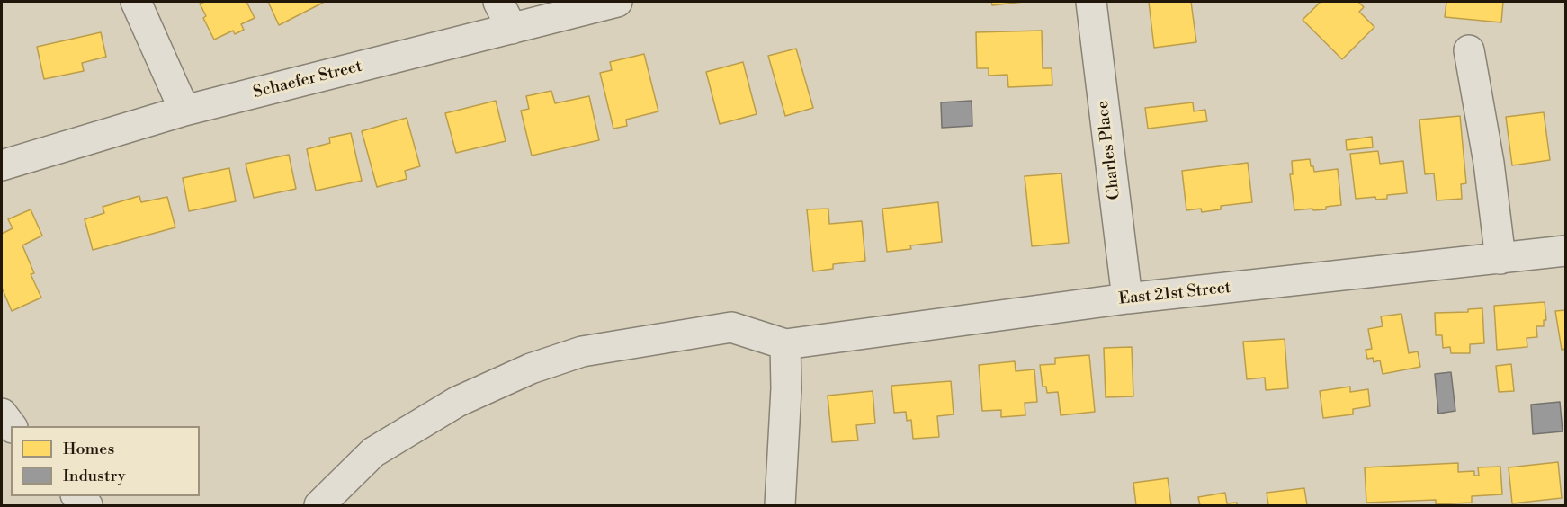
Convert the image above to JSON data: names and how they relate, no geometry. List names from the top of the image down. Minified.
{"streets":{"street":["Schaefer Street","Charles Place","East 21st Street"]},"crossings":[["Charles Place","East 21st Street"]],"legend":["Homes","Industry"]}
